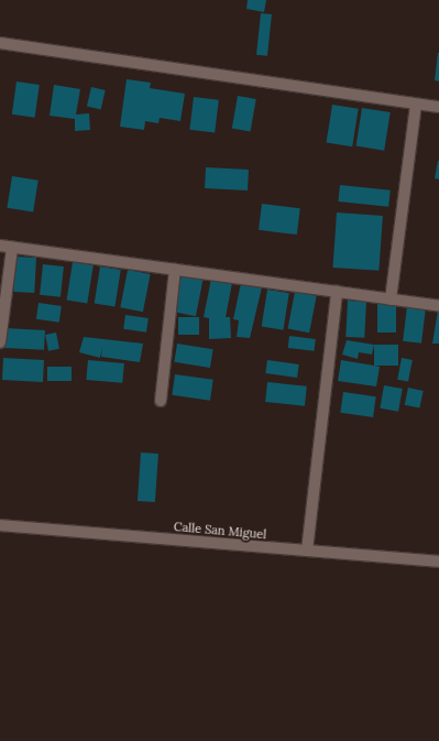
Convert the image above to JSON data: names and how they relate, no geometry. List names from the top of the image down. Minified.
{"streets":{"street":["Calle San Miguel"]}}
